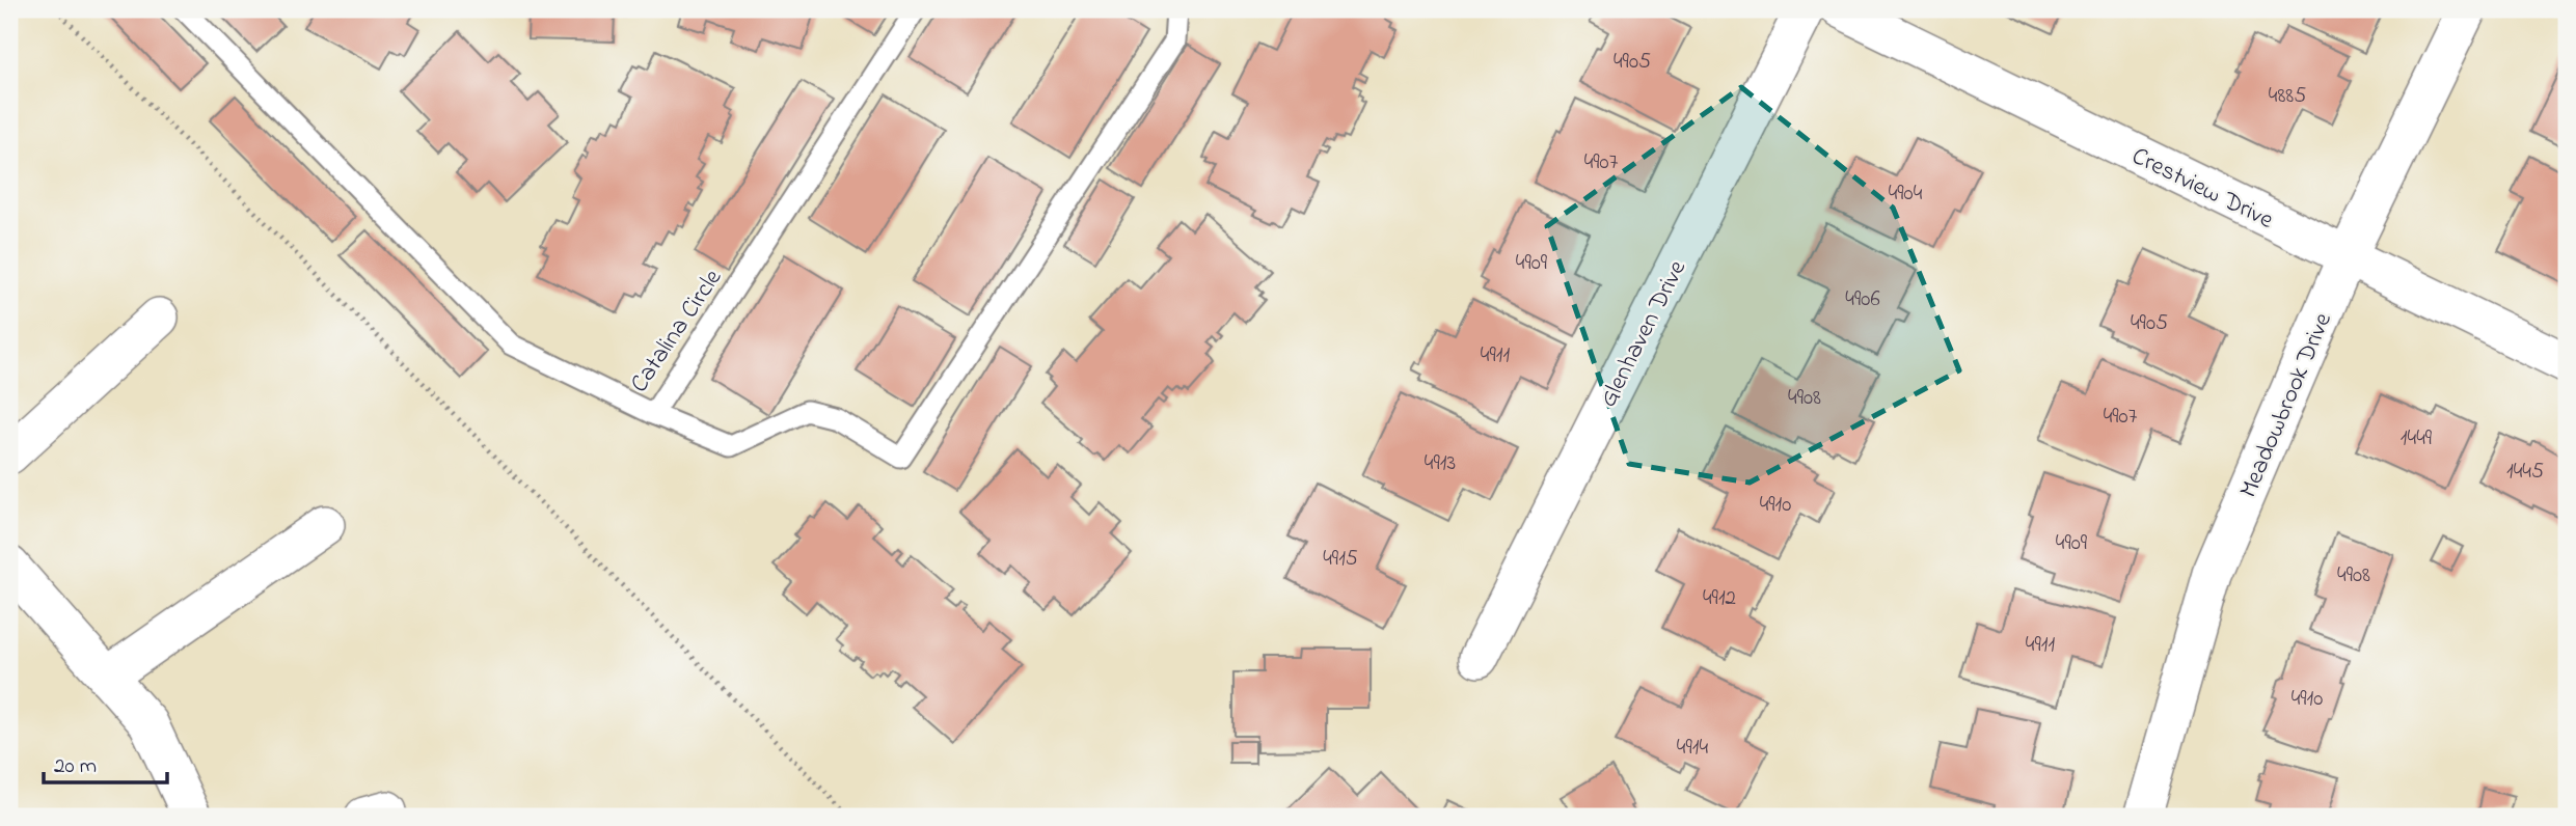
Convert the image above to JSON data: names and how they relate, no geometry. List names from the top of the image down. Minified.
{"streets":{"street":["Crestview Drive","Glenhaven Drive","Meadowbrook Drive"],"lane":["Catalina Circle"]},"crossings":[["Crestview Drive","Meadowbrook Drive"]],"house_numbers":["4905","4885","4907","4904","4909","4906","4905","4911","4908","4907","1449","4913","1445","4910","4909","4915","4908","4912","4911","4910","4914"],"scale_bar":"20 m"}
